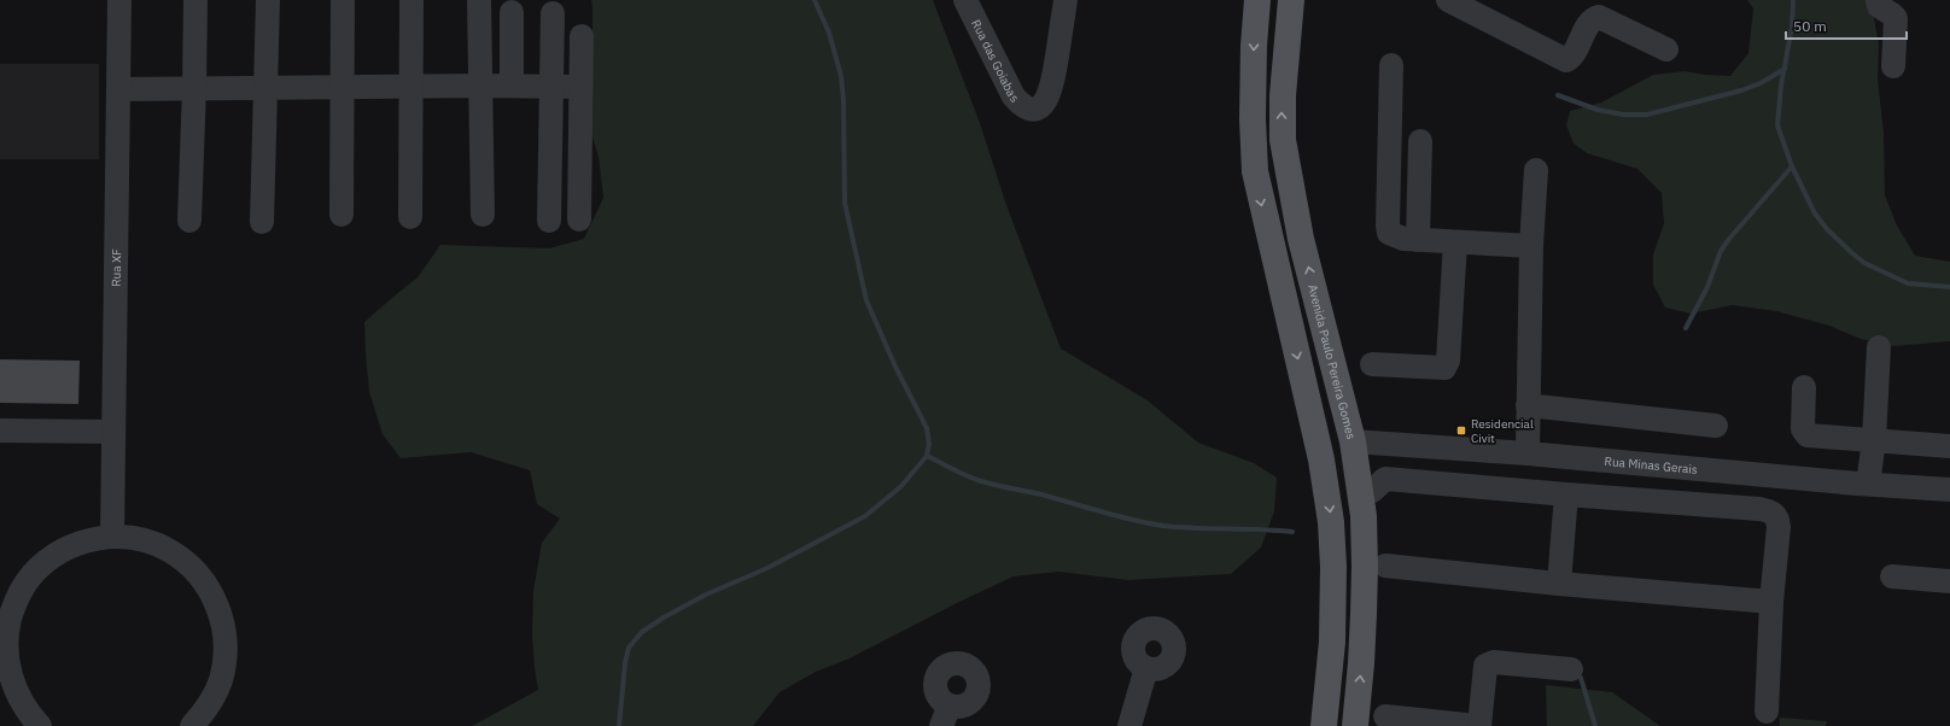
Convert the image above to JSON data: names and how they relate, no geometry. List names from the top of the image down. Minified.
{"streets":{"main road":["Avenida Paulo Pereira Gomes"],"street":["Rua das Goiabas","Rua XF","Rua Minas Gerais"]},"crossings":[["Avenida Paulo Pereira Gomes","Rua Minas Gerais"]],"places":{"transit":["Residencial Civit"]},"scale_bar":"50 m"}
